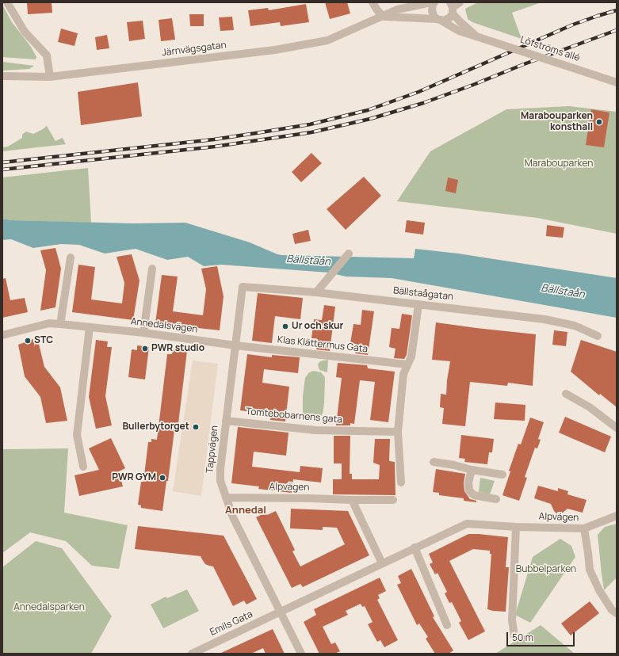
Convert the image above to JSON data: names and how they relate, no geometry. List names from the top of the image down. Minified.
{"streets":{"street":["Järnvägsgatan","Löfströms allé","Bällstaågatan","Annedalsvägen","Klas Klättermus Gata","Tomtebobarnens gata","Tappvägen","Alpvägen","Emils Gata"]},"crossings":[["Järnvägsgatan","Löfströms allé"],["Bällstaågatan","Tappvägen"],["Annedalsvägen","Klas Klättermus Gata"],["Annedalsvägen","Tappvägen"],["Klas Klättermus Gata","Tappvägen"],["Tomtebobarnens gata","Tappvägen"],["Tappvägen","Alpvägen"],["Tappvägen","Emils Gata"],["Alpvägen","Emils Gata"]],"districts":["Annedal"],"water":["Bällstaån"],"parks":["Marabouparken","Bubbelparken","Annedalsparken"],"places":["Marabouparken konsthall","Ur och skur","STC","PWR studio","Bullerbytorget","PWR GYM"],"scale_bar":"50 m"}
